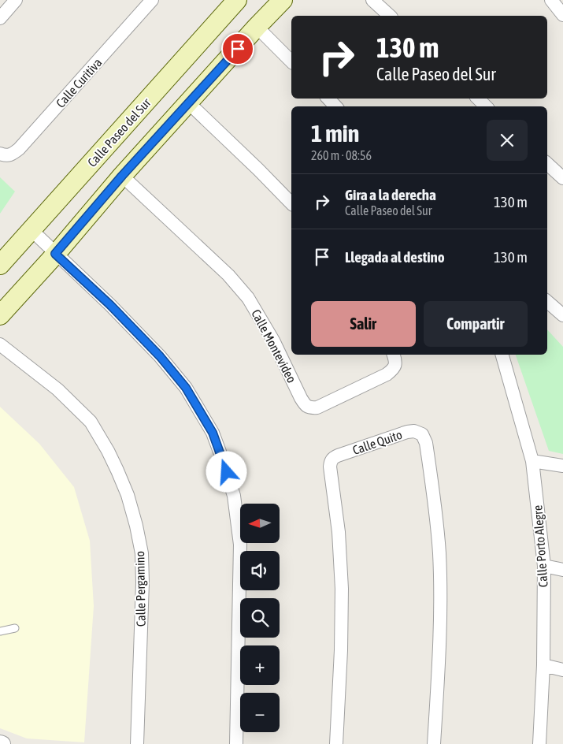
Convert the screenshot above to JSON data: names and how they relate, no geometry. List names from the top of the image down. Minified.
{"streets":{"main road":["Calle Paseo del Sur"],"street":["Calle Curitiva","Calle Montevideo","Calle Quito","Calle Porto Alegre","Calle Pergamino"]},"north":"left","page":{"turn":["130 m","Calle Paseo del Sur"],"heading":["1 min","260 m · 08:56"],"list":[{"name":"Gira a la derecha","note":"Calle Paseo del Sur","value":"130 m"},{"name":"Llegada al destino","value":"130 m"}],"buttons":["Salir","Compartir"],"map_buttons":["+","−"]}}
